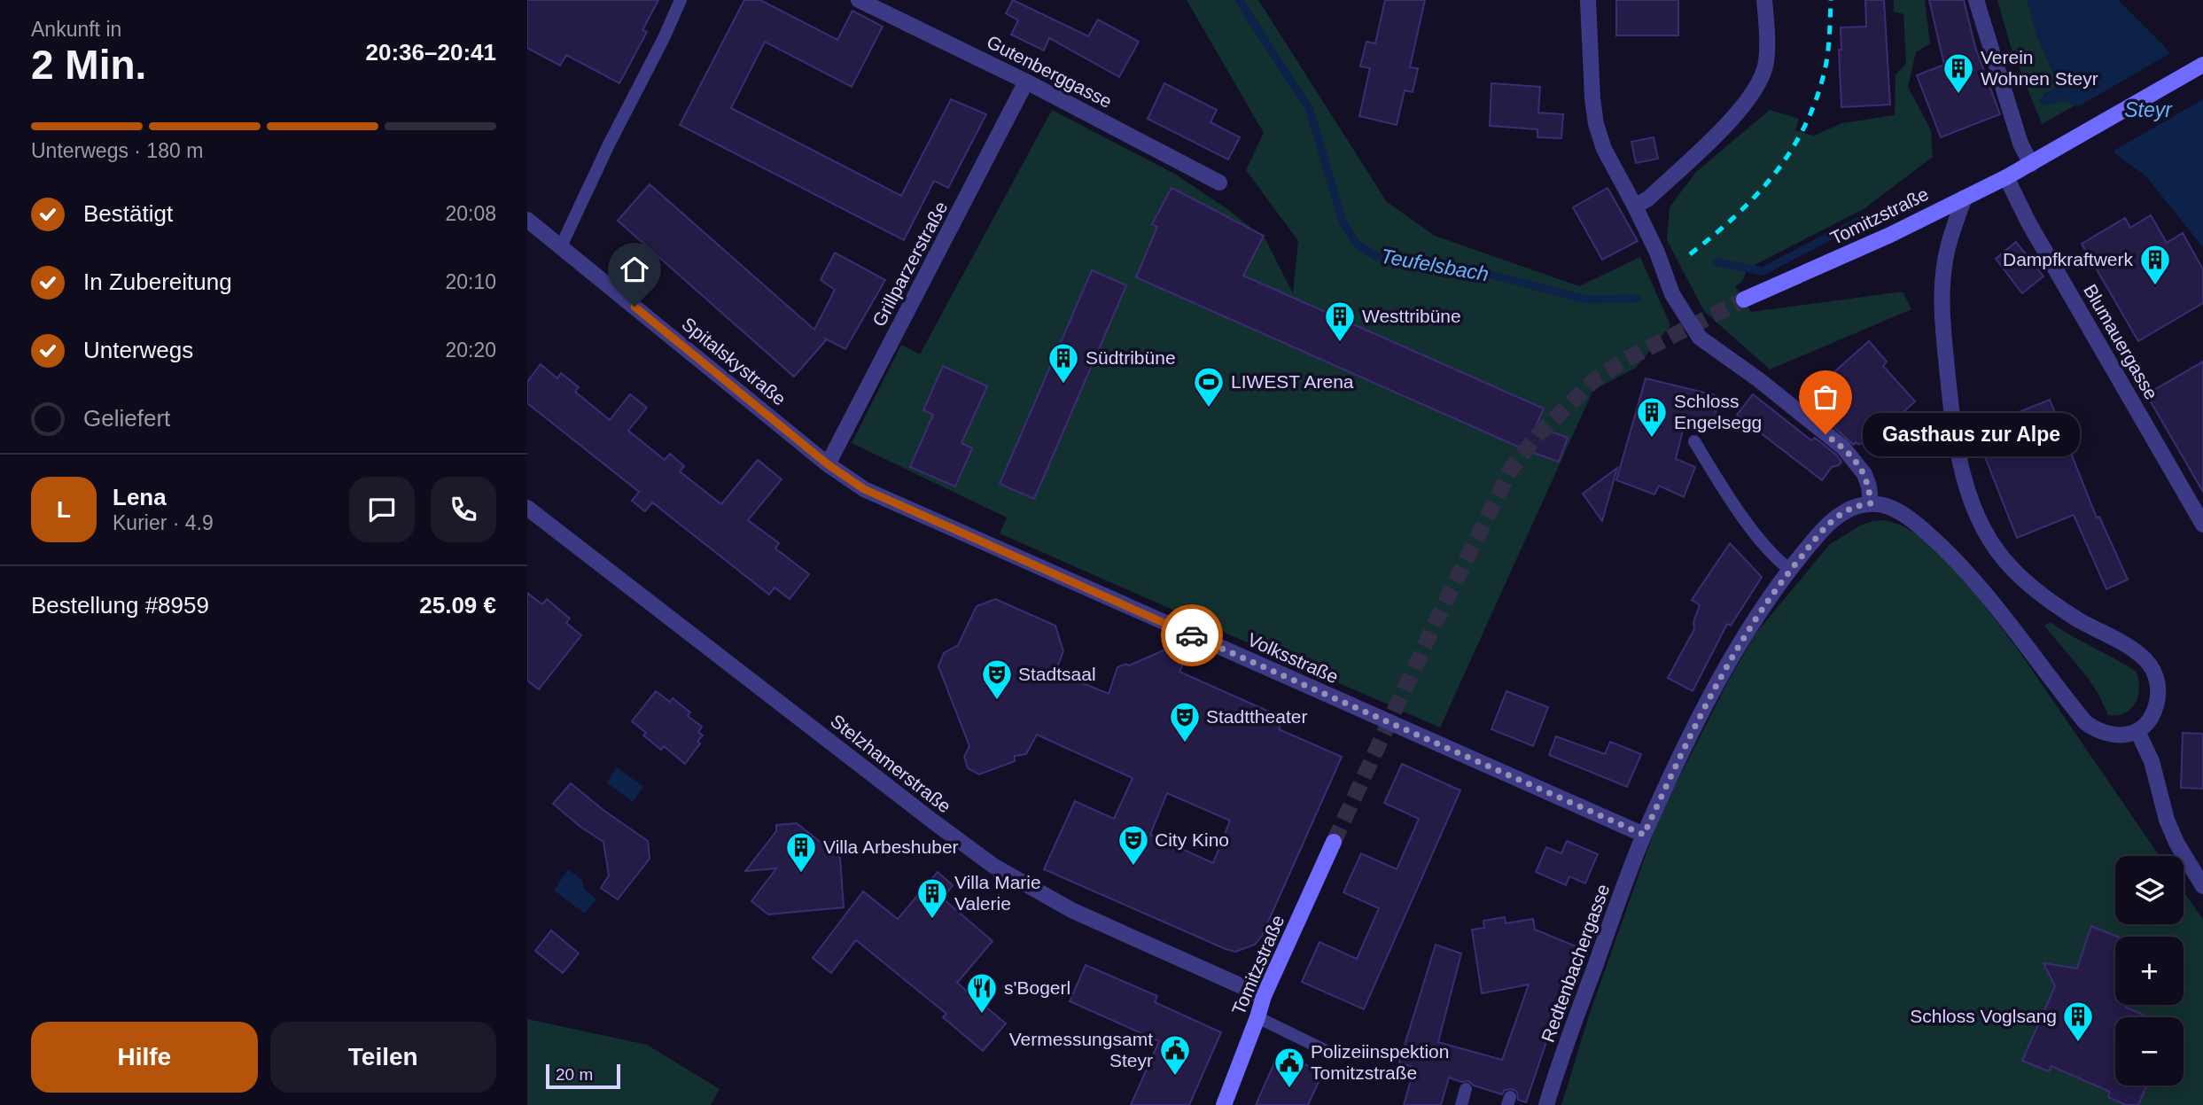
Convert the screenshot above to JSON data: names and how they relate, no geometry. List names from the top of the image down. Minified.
{"streets":{"main road":["Tomitzstraße"],"street":["Gutenberggasse","Grillparzerstraße","Blumauergasse","Spitalskystraße","Volksstraße","Stelzhamerstraße","Redtenbachergasse"]},"crossings":[["Gutenberggasse","Grillparzerstraße"],["Tomitzstraße","Blumauergasse"],["Tomitzstraße","Stelzhamerstraße"],["Grillparzerstraße","Spitalskystraße"],["Grillparzerstraße","Volksstraße"],["Spitalskystraße","Volksstraße"],["Volksstraße","Redtenbachergasse"]],"water":["Steyr","Teufelsbach"],"places":{"building":["Verein Wohnen Steyr","Dampfkraftwerk","Westtribüne","Südtribüne","Schloss Engelsegg","Villa Arbeshuber","Villa Marie Valerie","Schloss Voglsang"],"sports":["LIWEST Arena"],"other":["Gasthaus zur Alpe"],"theatre":["Stadtsaal","Stadttheater","City Kino"],"restaurant":["s'Bogerl"],"public building":["Vermessungsamt Steyr","Polizeiinspektion Tomitzstraße"]},"scale_bar":"20 m","page":{"heading":["2 Min.","Ankunft in","20:36–20:41"],"panel":["Lena","Kurier · 4.9","Bestellung #8959","25.09 €"],"bar":"Unterwegs · 180 m","list":[["Bestätigt","20:08"],["In Zubereitung","20:10"],["Unterwegs","20:20"],"Geliefert"],"bubble":"Gasthaus zur Alpe","round":"L","map_buttons":["+","−"],"buttons":["Hilfe","Teilen"],"scale":"20 m"}}
